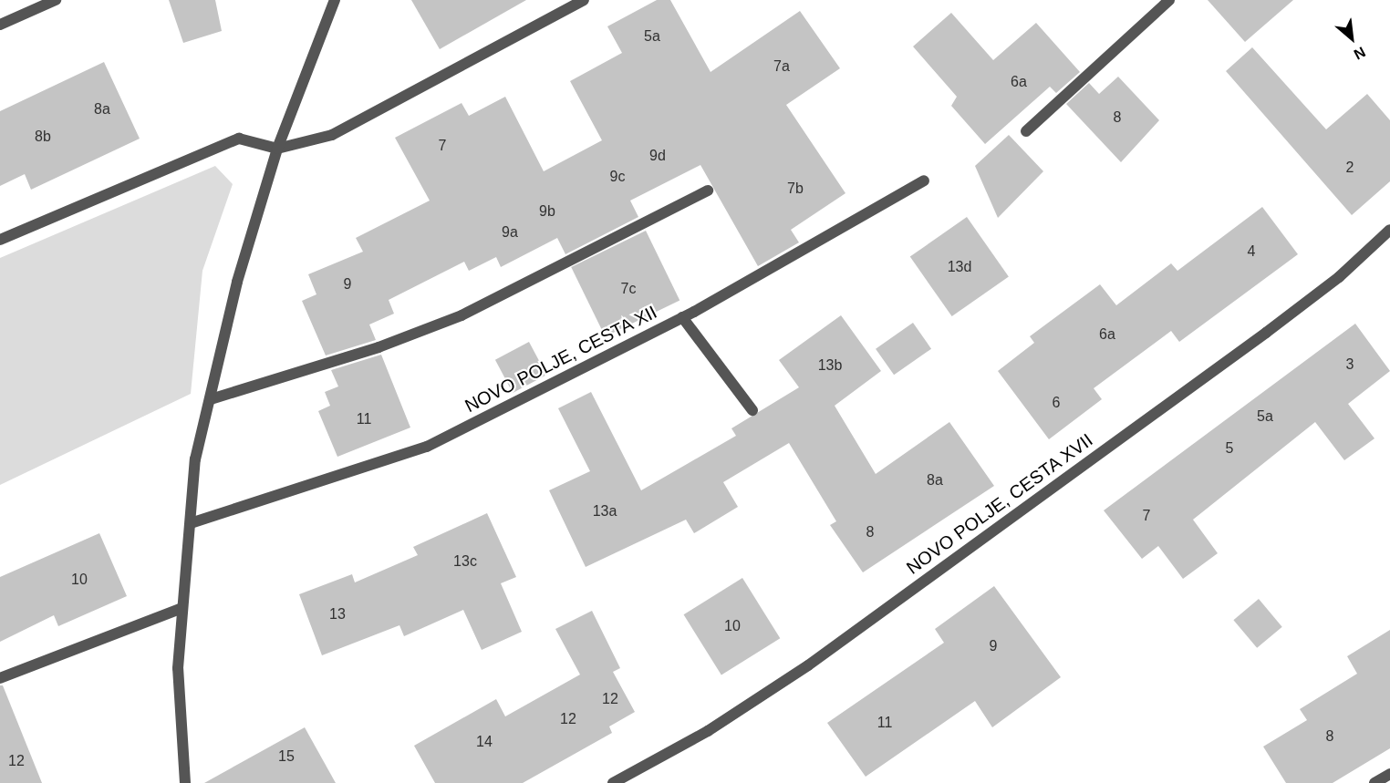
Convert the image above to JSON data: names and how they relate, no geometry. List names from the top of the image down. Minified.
{"streets":{"street":["NOVO POLJE, CESTA XII","NOVO POLJE, CESTA XVII"]},"house_numbers":["5a","7a","6a","8a","8","8b","7","9d","2","9c","7b","9b","9a","4","13d","9","7c","6a","3","13b","6","5a","11","5","8a","13a","7","8","13c","10","13","10","9","12","12","11","8","14","15","12"],"north":"bottom right"}
